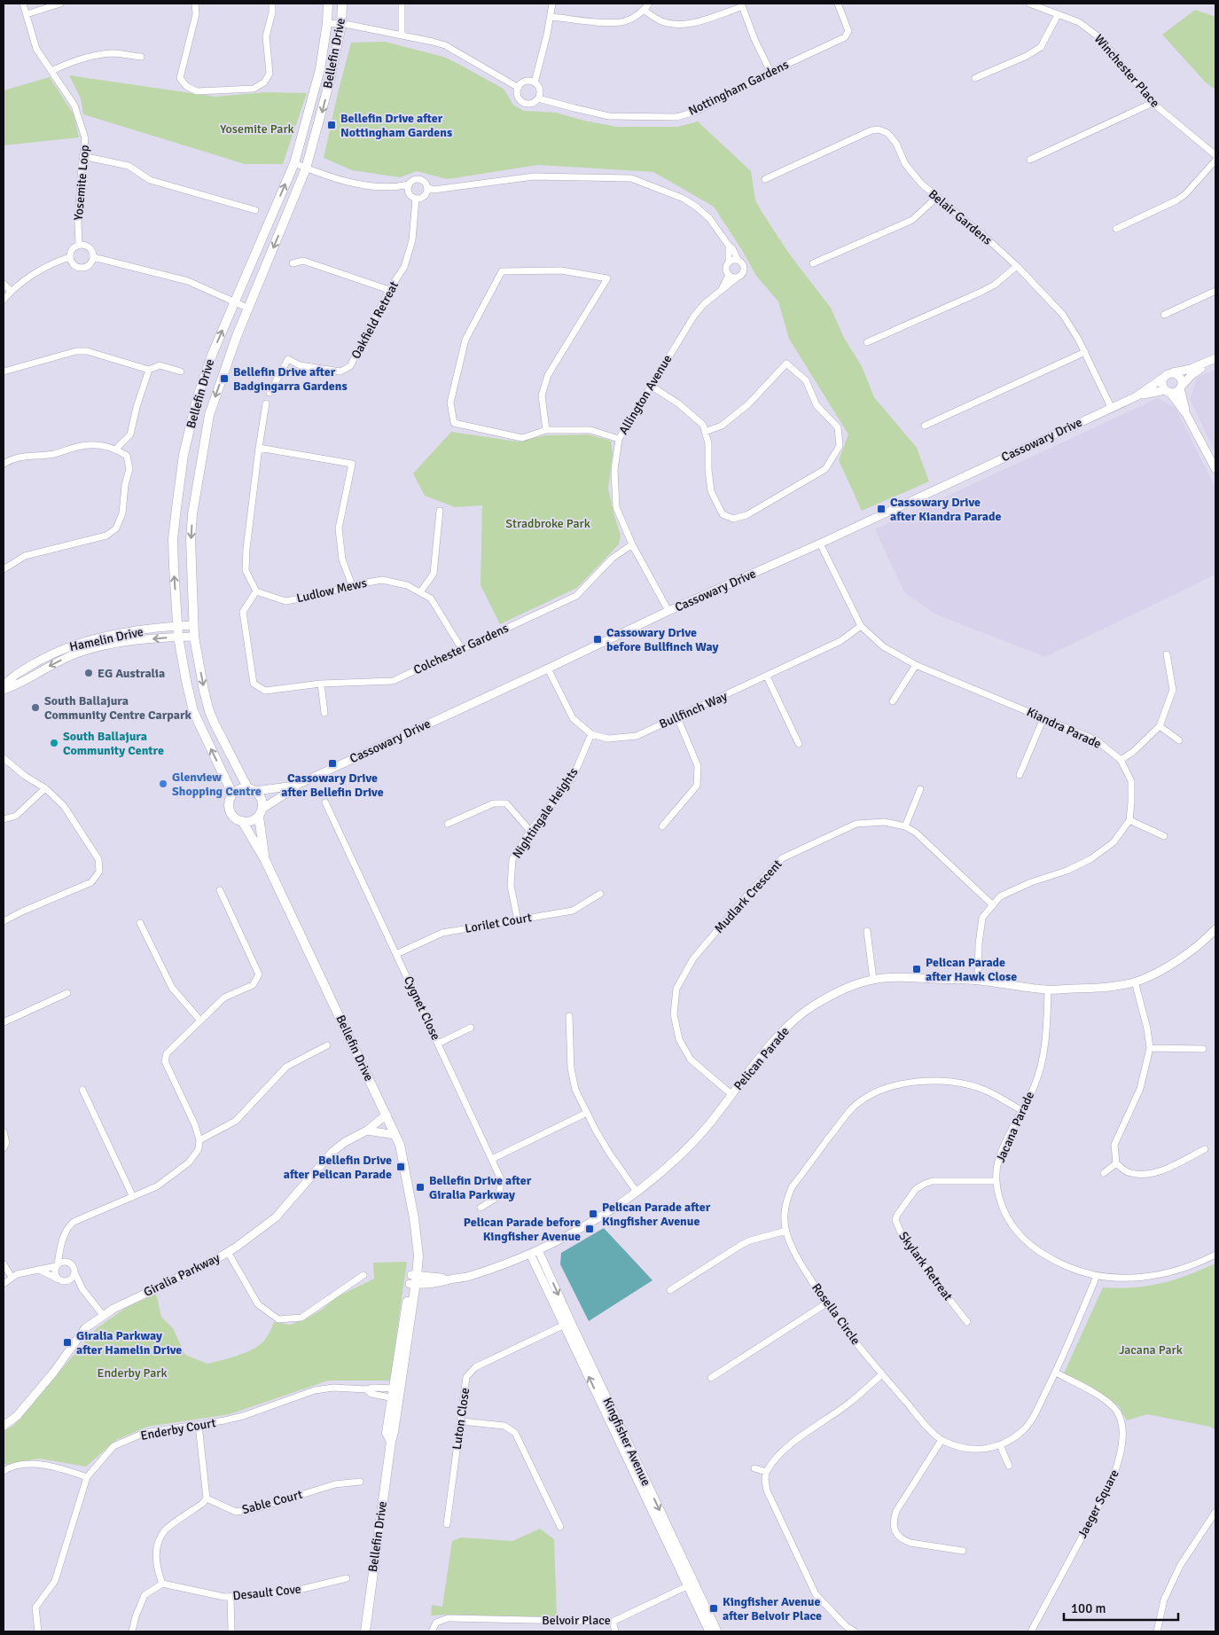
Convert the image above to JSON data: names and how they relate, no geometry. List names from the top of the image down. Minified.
{"streets":{"main road":["Bellefin Drive"],"street":["Winchester Place","Nottingham Gardens","Yosemite Loop","Belair Gardens","Oakfield Retreat","Allington Avenue","Cassowary Drive","Ludlow Mews","Hamelin Drive","Colchester Gardens","Bullfinch Way","Kiandra Parade","Nightingale Heights","Mudlark Crescent","Lorilet Court","Cygnet Close","Pelican Parade","Jacana Parade","Skylark Retreat","Giralia Parkway","Rosella Circle","Luton Close","Enderby Court","Kingfisher Avenue","Sable Court","Jaeger Square","Desault Cove","Belvoir Place"]},"crossings":[["Bellefin Drive","Cassowary Drive"],["Bellefin Drive","Hamelin Drive"],["Bellefin Drive","Pelican Parade"],["Bellefin Drive","Giralia Parkway"],["Bellefin Drive","Enderby Court"],["Belair Gardens","Cassowary Drive"],["Allington Avenue","Cassowary Drive"],["Allington Avenue","Colchester Gardens"],["Cassowary Drive","Kiandra Parade"],["Ludlow Mews","Colchester Gardens"],["Bullfinch Way","Kiandra Parade"],["Bullfinch Way","Nightingale Heights"],["Nightingale Heights","Lorilet Court"],["Mudlark Crescent","Pelican Parade"],["Lorilet Court","Cygnet Close"],["Pelican Parade","Jacana Parade"],["Pelican Parade","Kingfisher Avenue"],["Jacana Parade","Skylark Retreat"],["Jacana Parade","Rosella Circle"],["Rosella Circle","Jaeger Square"],["Luton Close","Kingfisher Avenue"],["Kingfisher Avenue","Belvoir Place"]],"parks":["Yosemite Park","Stradbroke Park","Jacana Park","Enderby Park"],"places":{"transit":["Bellefin Drive after Nottingham Gardens","Bellefin Drive after Badgingarra Gardens","Cassowary Drive after Kiandra Parade","Cassowary Drive before Bullfinch Way","Cassowary Drive after Bellefin Drive","Pelican Parade after Hawk Close","Bellefin Drive after Pelican Parade","Bellefin Drive after Giralia Parkway","Pelican Parade after Kingfisher Avenue","Pelican Parade before Kingfisher Avenue","Giralia Parkway after Hamelin Drive","Kingfisher Avenue after Belvoir Place"],"other":["EG Australia","South Ballajura Community Centre Carpark","South Ballajura Community Centre","Glenview Shopping Centre"]},"scale_bar":"100 m"}
